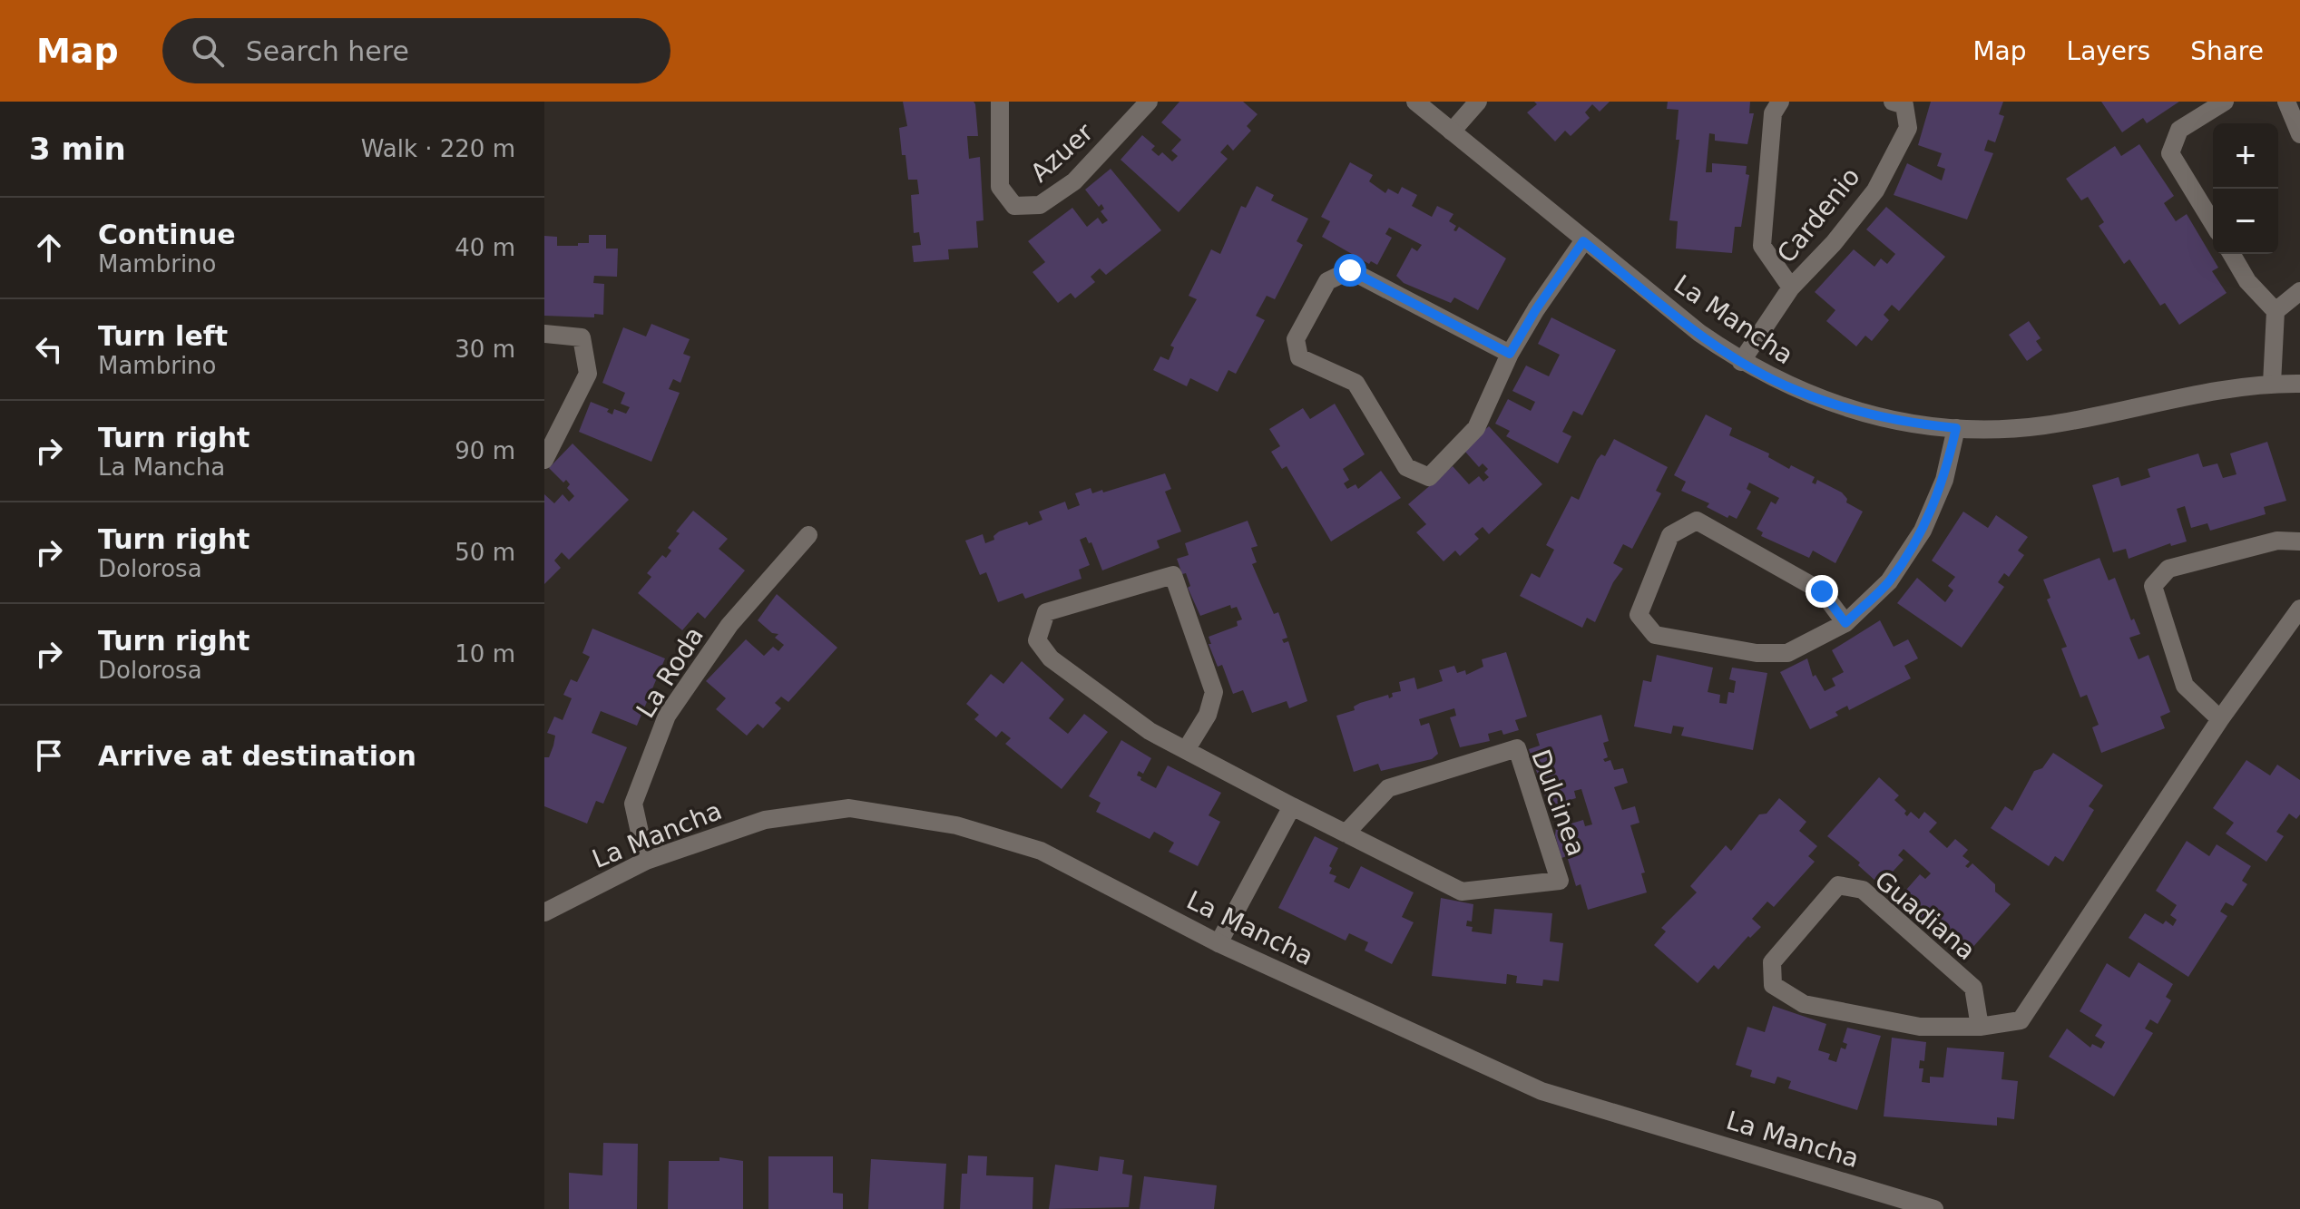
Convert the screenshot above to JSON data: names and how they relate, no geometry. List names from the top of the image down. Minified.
{"streets":{"street":["Azuer","Cardenio","La Mancha","La Roda","Dulcinea","Guadiana"]},"crossings":[["Cardenio","La Mancha"],["La Mancha","La Roda"]],"page":{"header":"Map","search":"Search here","nav":["Map","Layers","Share"],"heading":["3 min","Walk · 220 m"],"map_buttons":["+","−"],"list":[["Continue","Mambrino","40 m"],["Turn left","Mambrino","30 m"],["Turn right","La Mancha","90 m"],["Turn right","Dolorosa","50 m"],["Turn right","Dolorosa","10 m"],"Arrive at destination"]}}
